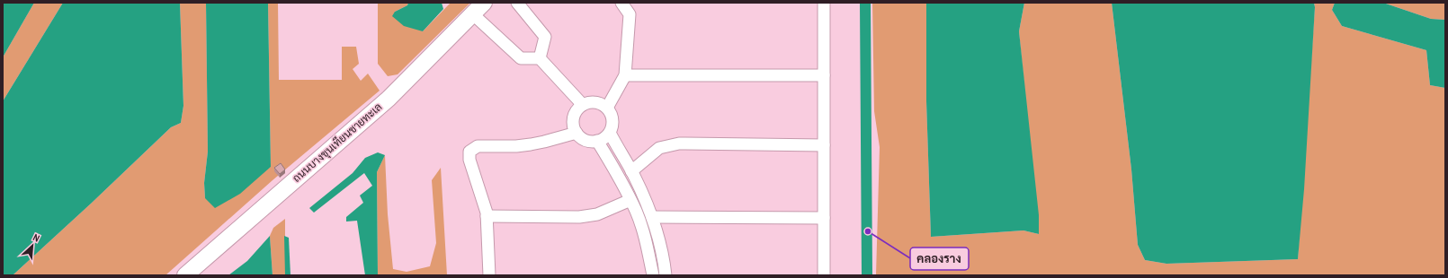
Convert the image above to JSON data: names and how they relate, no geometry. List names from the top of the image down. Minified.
{"streets":{"main road":["ถนนบางขุนเทียนชายทะเล"]},"places":["คลองราง"],"north":"top right"}
